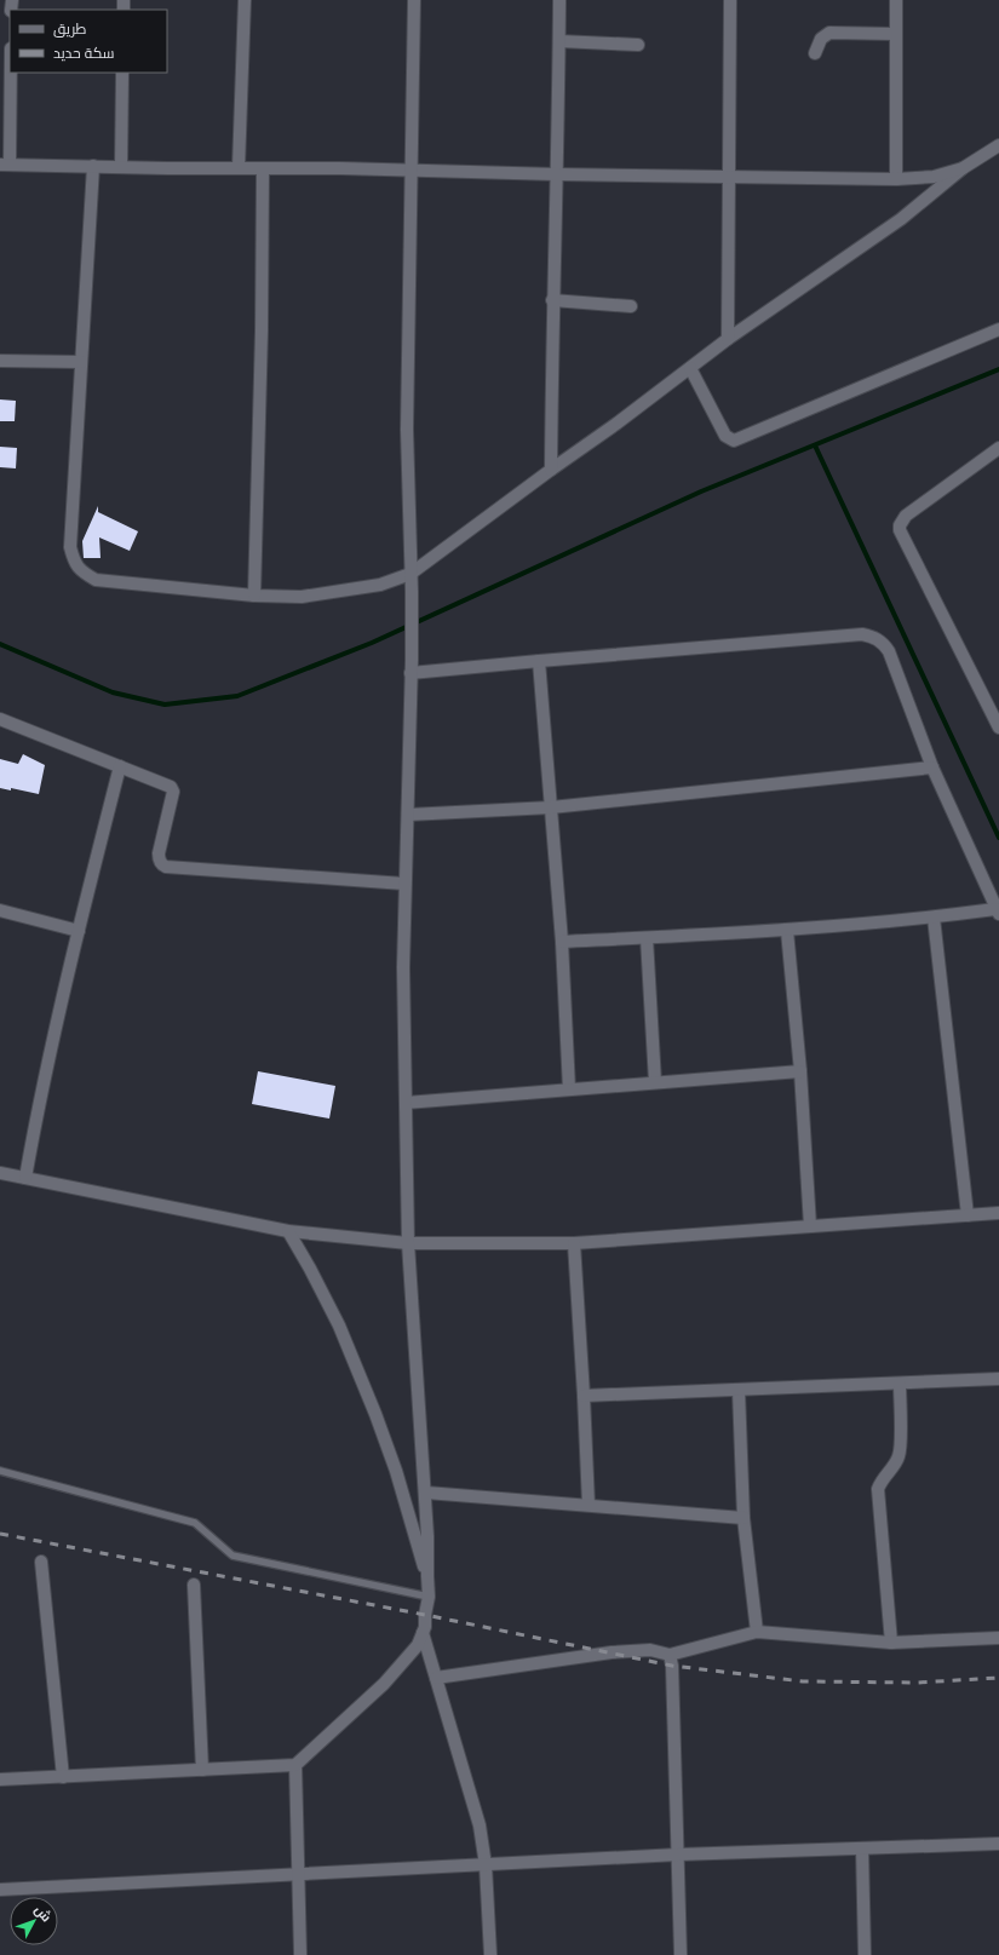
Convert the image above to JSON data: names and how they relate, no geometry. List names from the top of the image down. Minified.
{"legend":["طريق","سكة حديد"],"north":"top right"}
